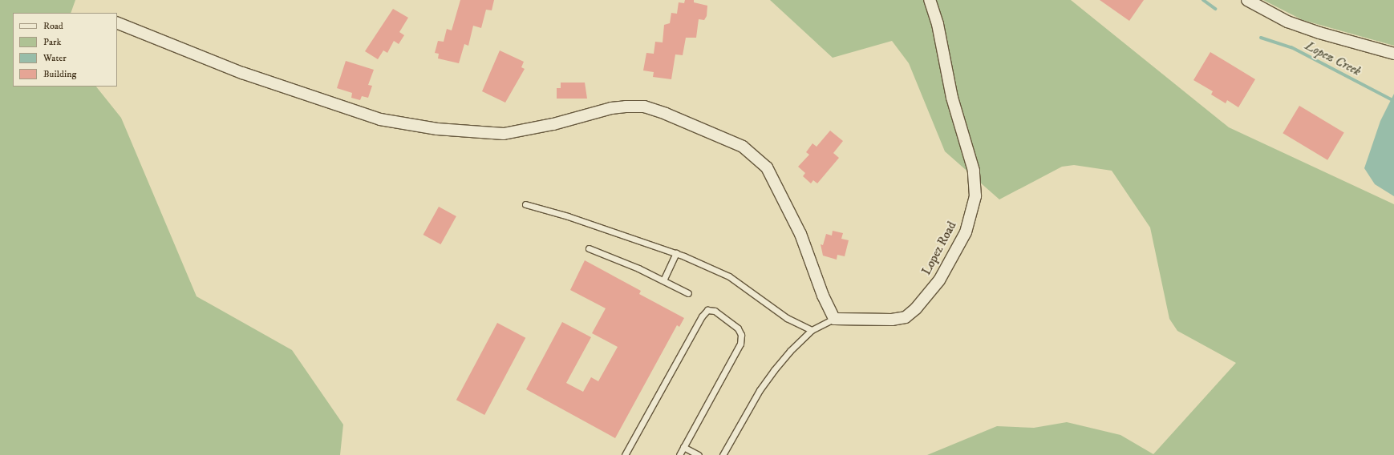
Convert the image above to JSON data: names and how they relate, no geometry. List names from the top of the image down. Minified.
{"streets":{"street":["Lopez Road"]},"water":["Lopez Creek"],"legend":["Road","Park","Water","Building"]}
